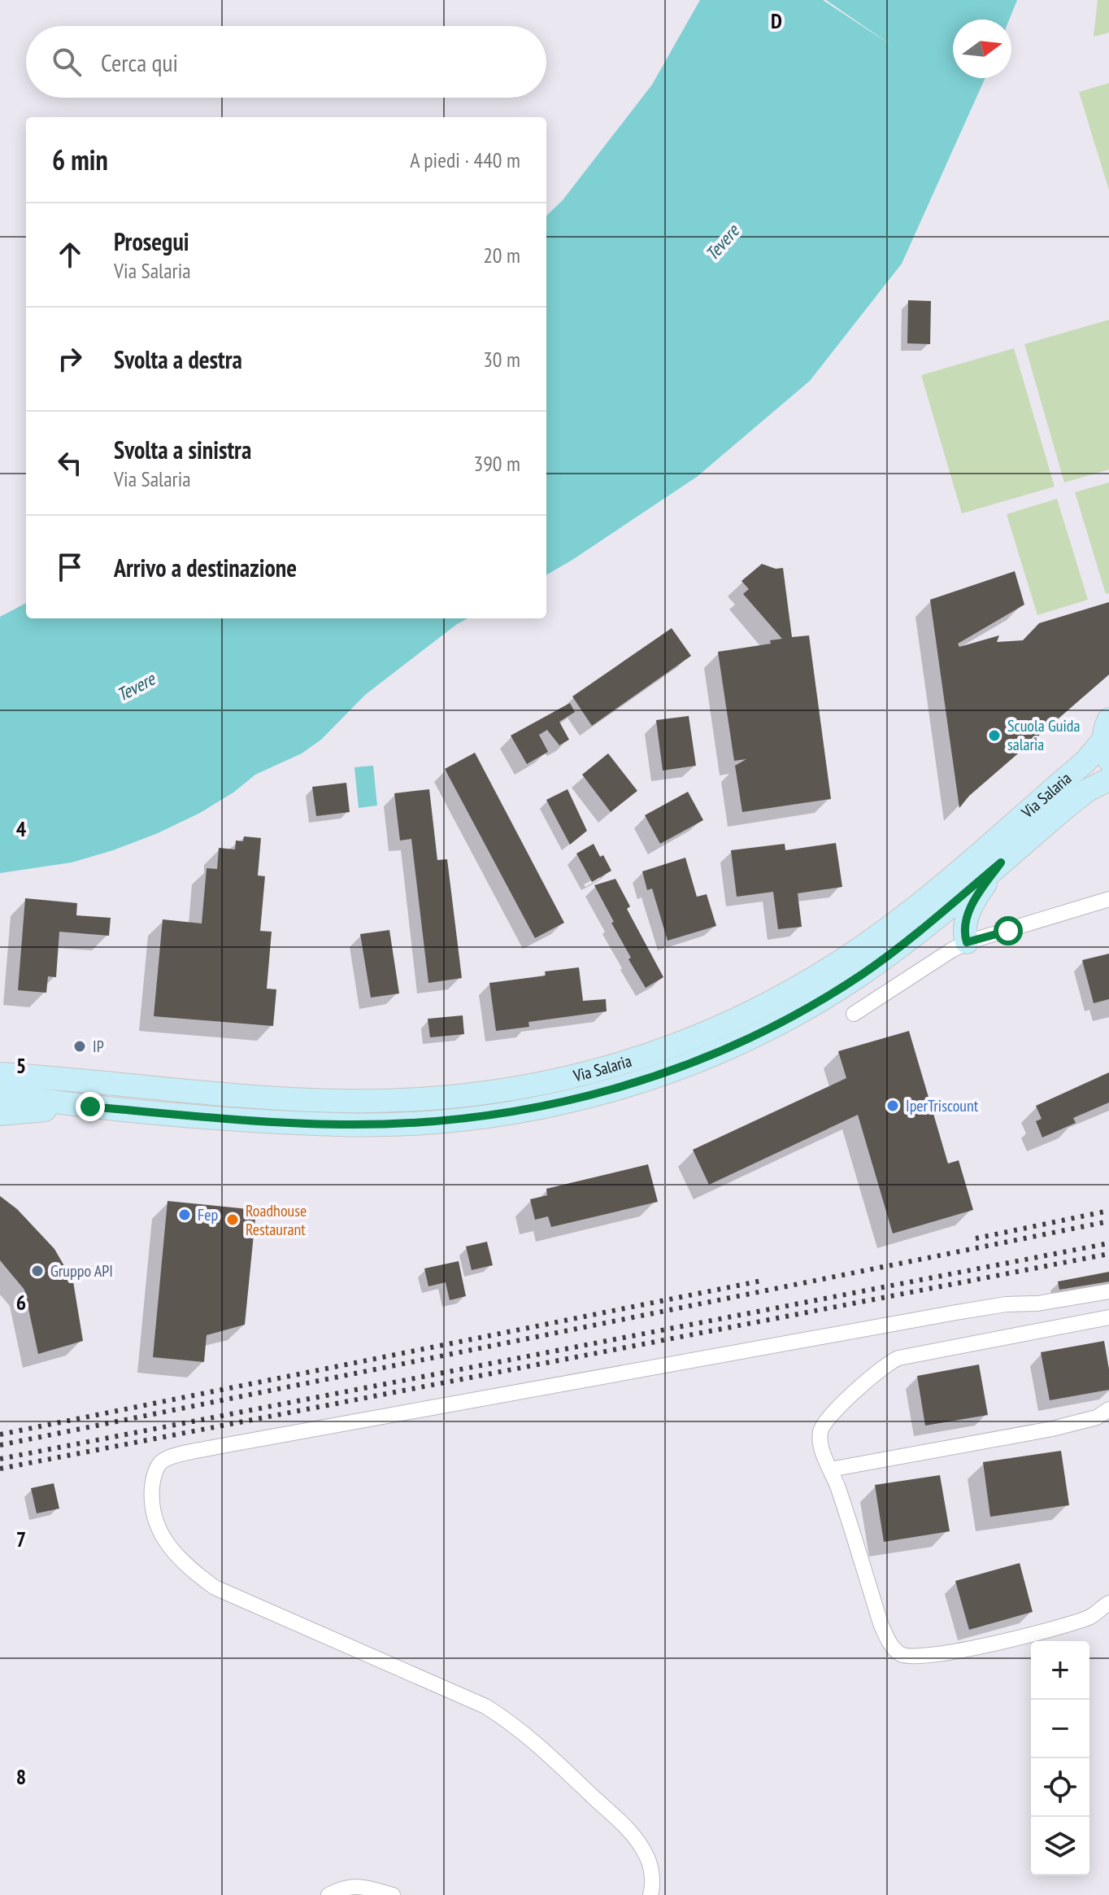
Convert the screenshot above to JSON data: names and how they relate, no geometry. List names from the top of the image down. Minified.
{"streets":{"main road":["Via Salaria"]},"water":["Tevere"],"places":["Scuola Guida salaria","IP","IperTriscount","Fep","Roadhouse Restaurant","Gruppo API"],"north":"right","page":{"search":"Cerca qui","heading":["6 min","A piedi · 440 m"],"list":[["Prosegui","Via Salaria","20 m"],["Svolta a destra","30 m"],["Svolta a sinistra","Via Salaria","390 m"],"Arrivo a destinazione"],"map_buttons":["+","−"]},"grid":{"columns":["D"],"rows":["4","5","6","7","8"]}}
